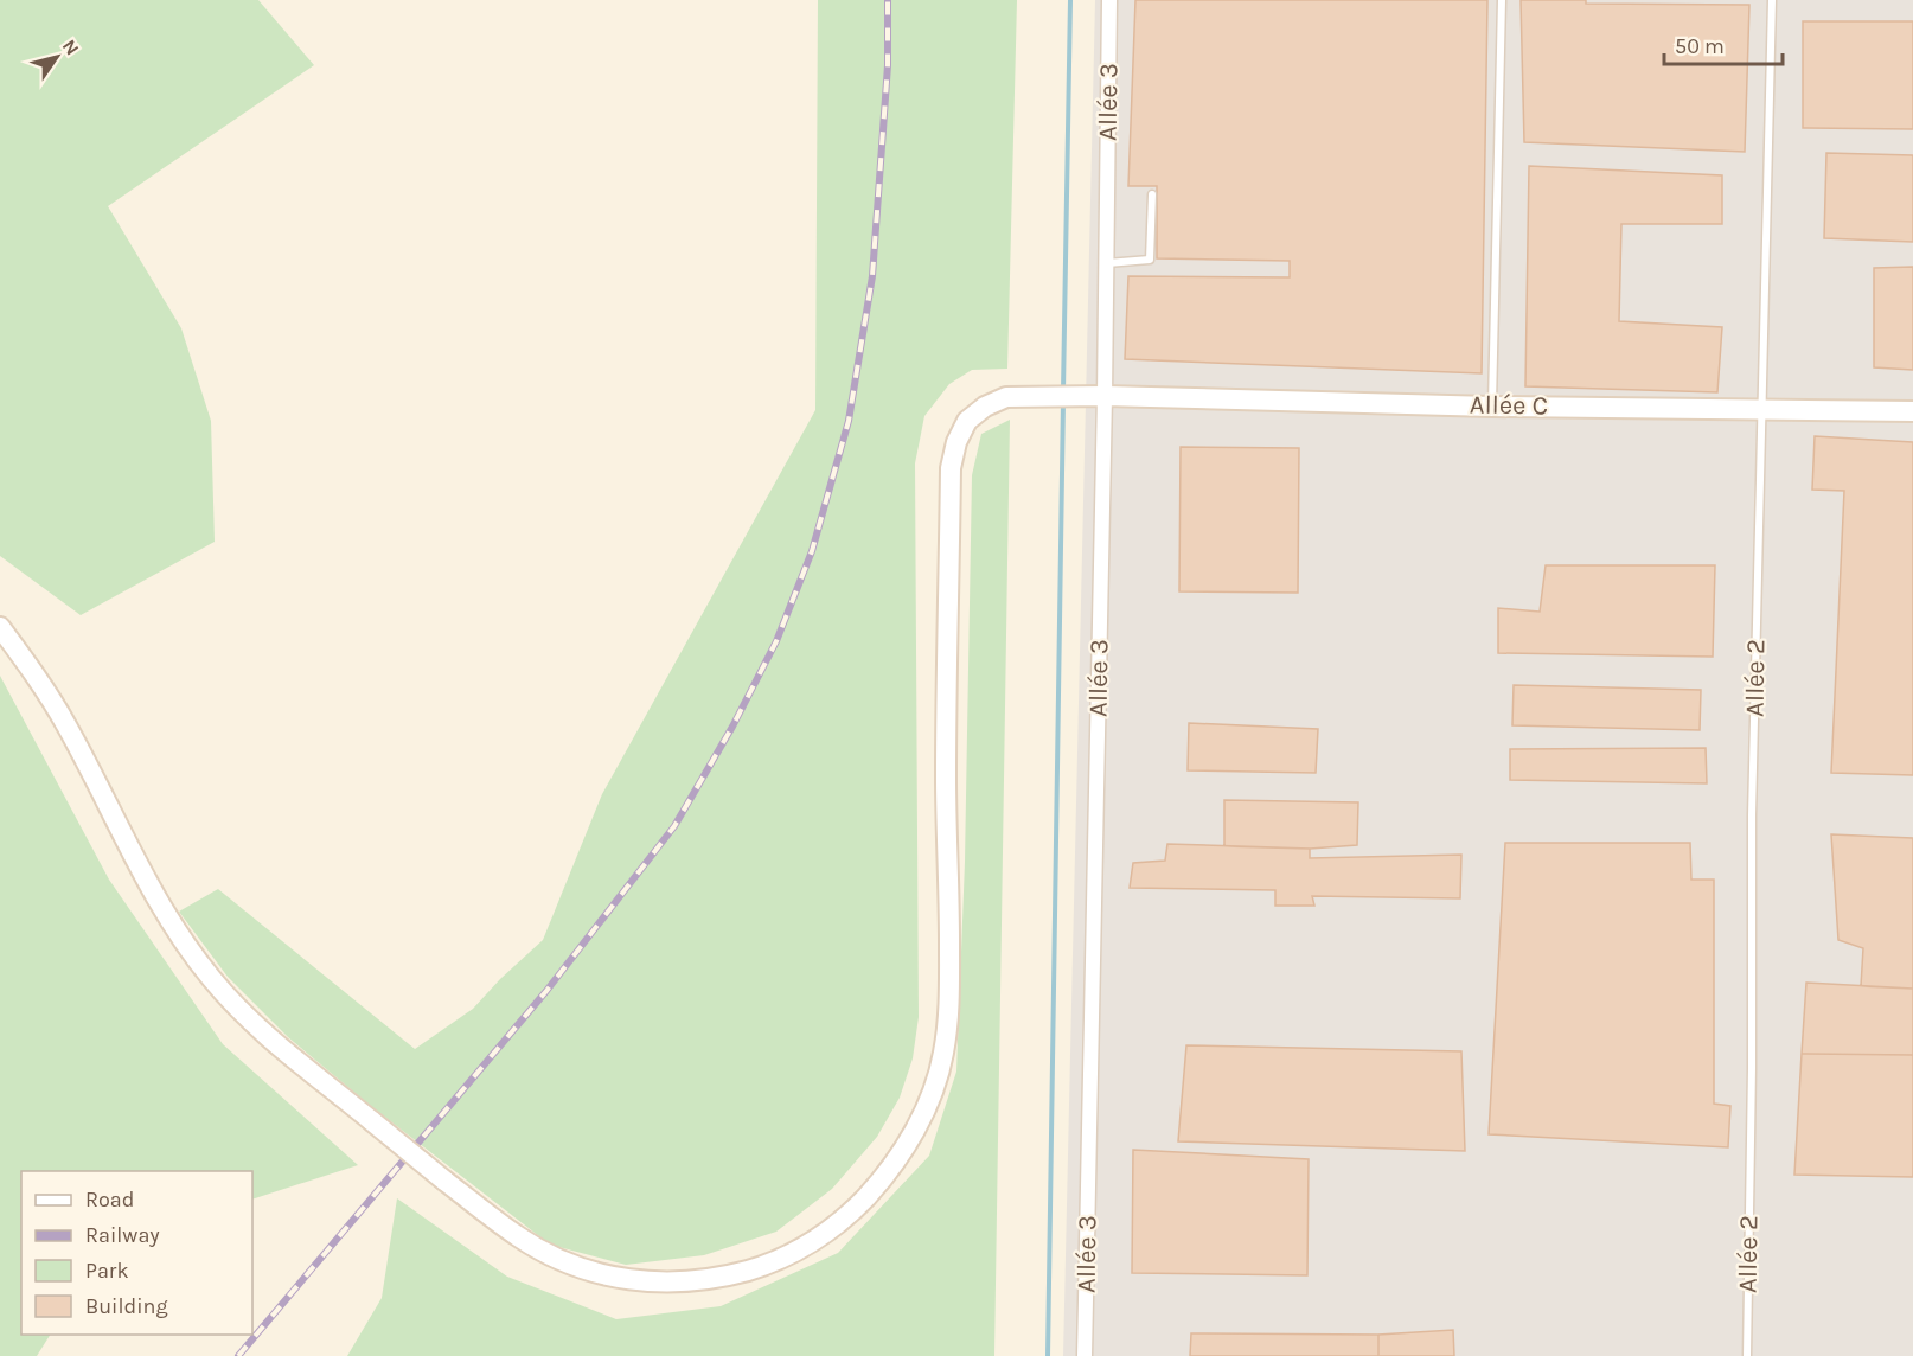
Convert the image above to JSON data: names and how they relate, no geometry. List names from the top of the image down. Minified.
{"streets":{"street":["Allée 3","Allée C"],"lane":["Allée 2"]},"crossings":[["Allée 3","Allée C"],["Allée C","Allée 2"]],"legend":["Road","Railway","Park","Building"],"scale_bar":"50 m","north":"top right"}
